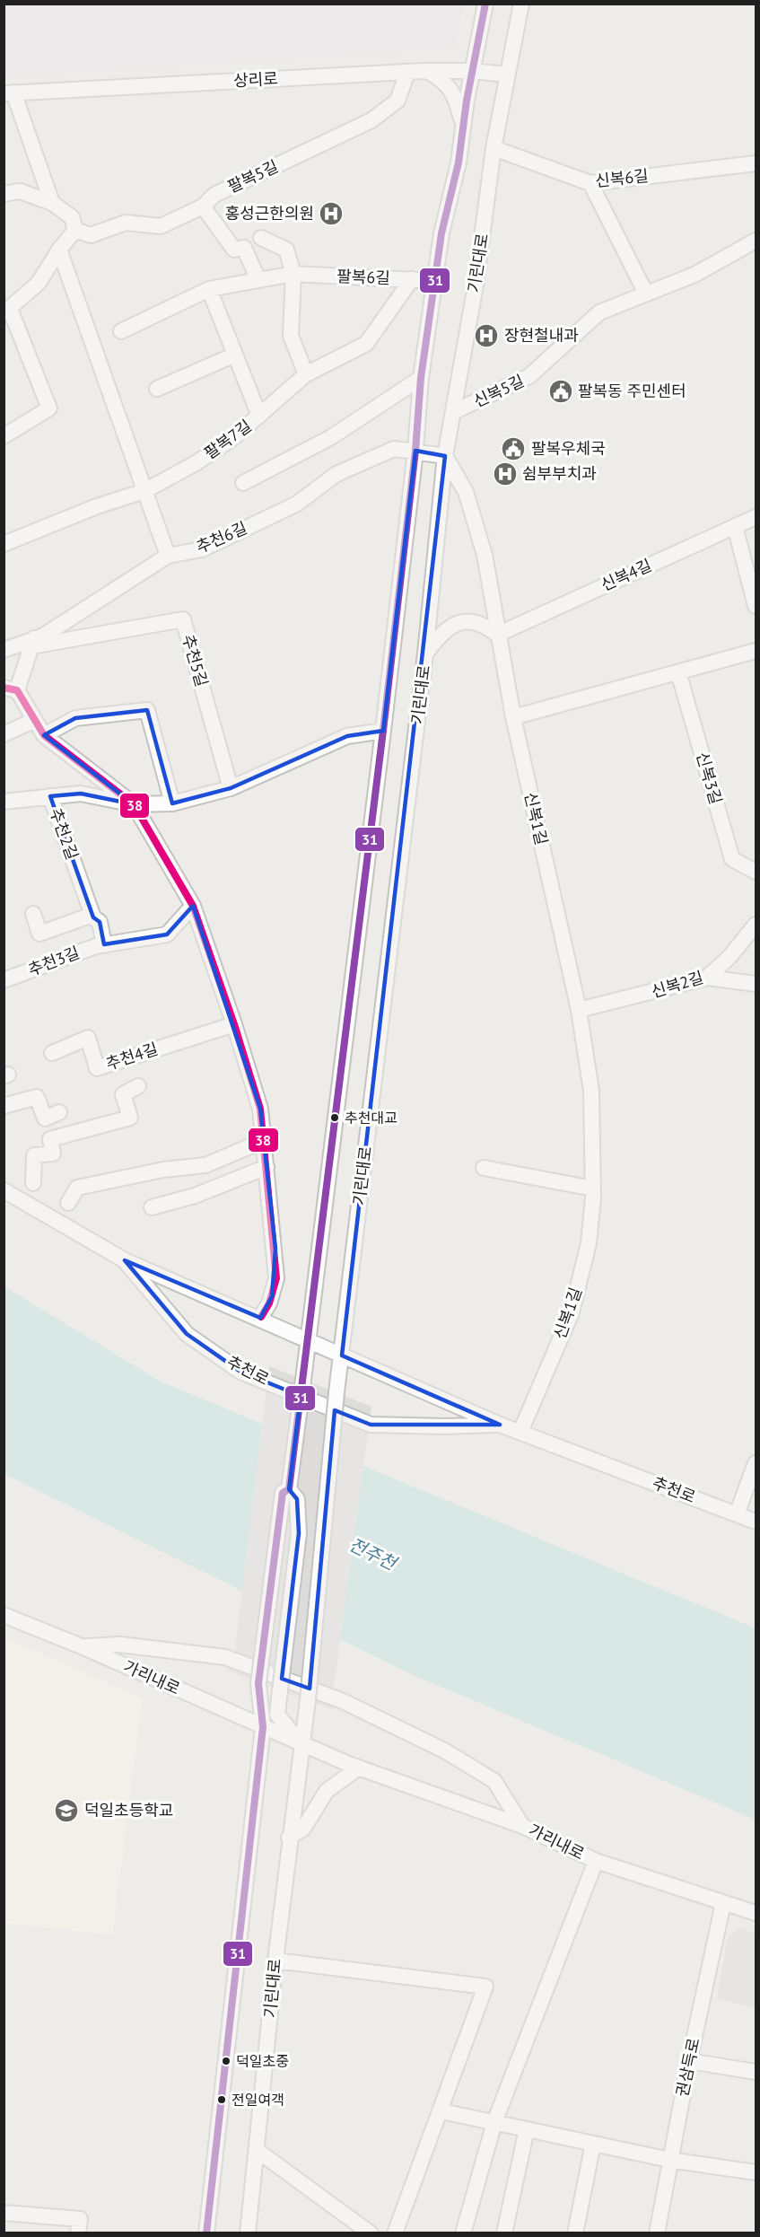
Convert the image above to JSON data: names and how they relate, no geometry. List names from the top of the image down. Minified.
{"streets":{"street":["상리로","팔복5길","신복6길","기린대로","팔복6길","신복5길","팔복7길","추천6길","신복4길","추천5길","신복3길","신복1길","추천2길","추천3길","신복2길","추천4길","추천로","가리내로","권삼득로"]},"crossings":[["상리로","팔복5길"],["상리로","기린대로"],["신복6길","기린대로"],["기린대로","팔복6길"],["기린대로","신복5길"],["기린대로","추천6길"],["기린대로","신복1길"],["기린대로","추천로"],["기린대로","가리내로"],["팔복6길","팔복7길"],["추천6길","추천5길"],["추천6길","신복1길"],["신복4길","신복1길"],["신복1길","신복2길"],["신복1길","추천로"],["추천2길","추천3길"],["가리내로","권삼득로"]],"water":["전주천"],"places":{"hospital":["홍성근한의원","장현철내과","쉼부부치과"],"public building":["팔복동 주민센터","팔복우체국"],"other":["추천대교","덕일초중","전일여객"],"school or university":["덕일초등학교"]},"lines":["transit line 31","transit line 38"]}
